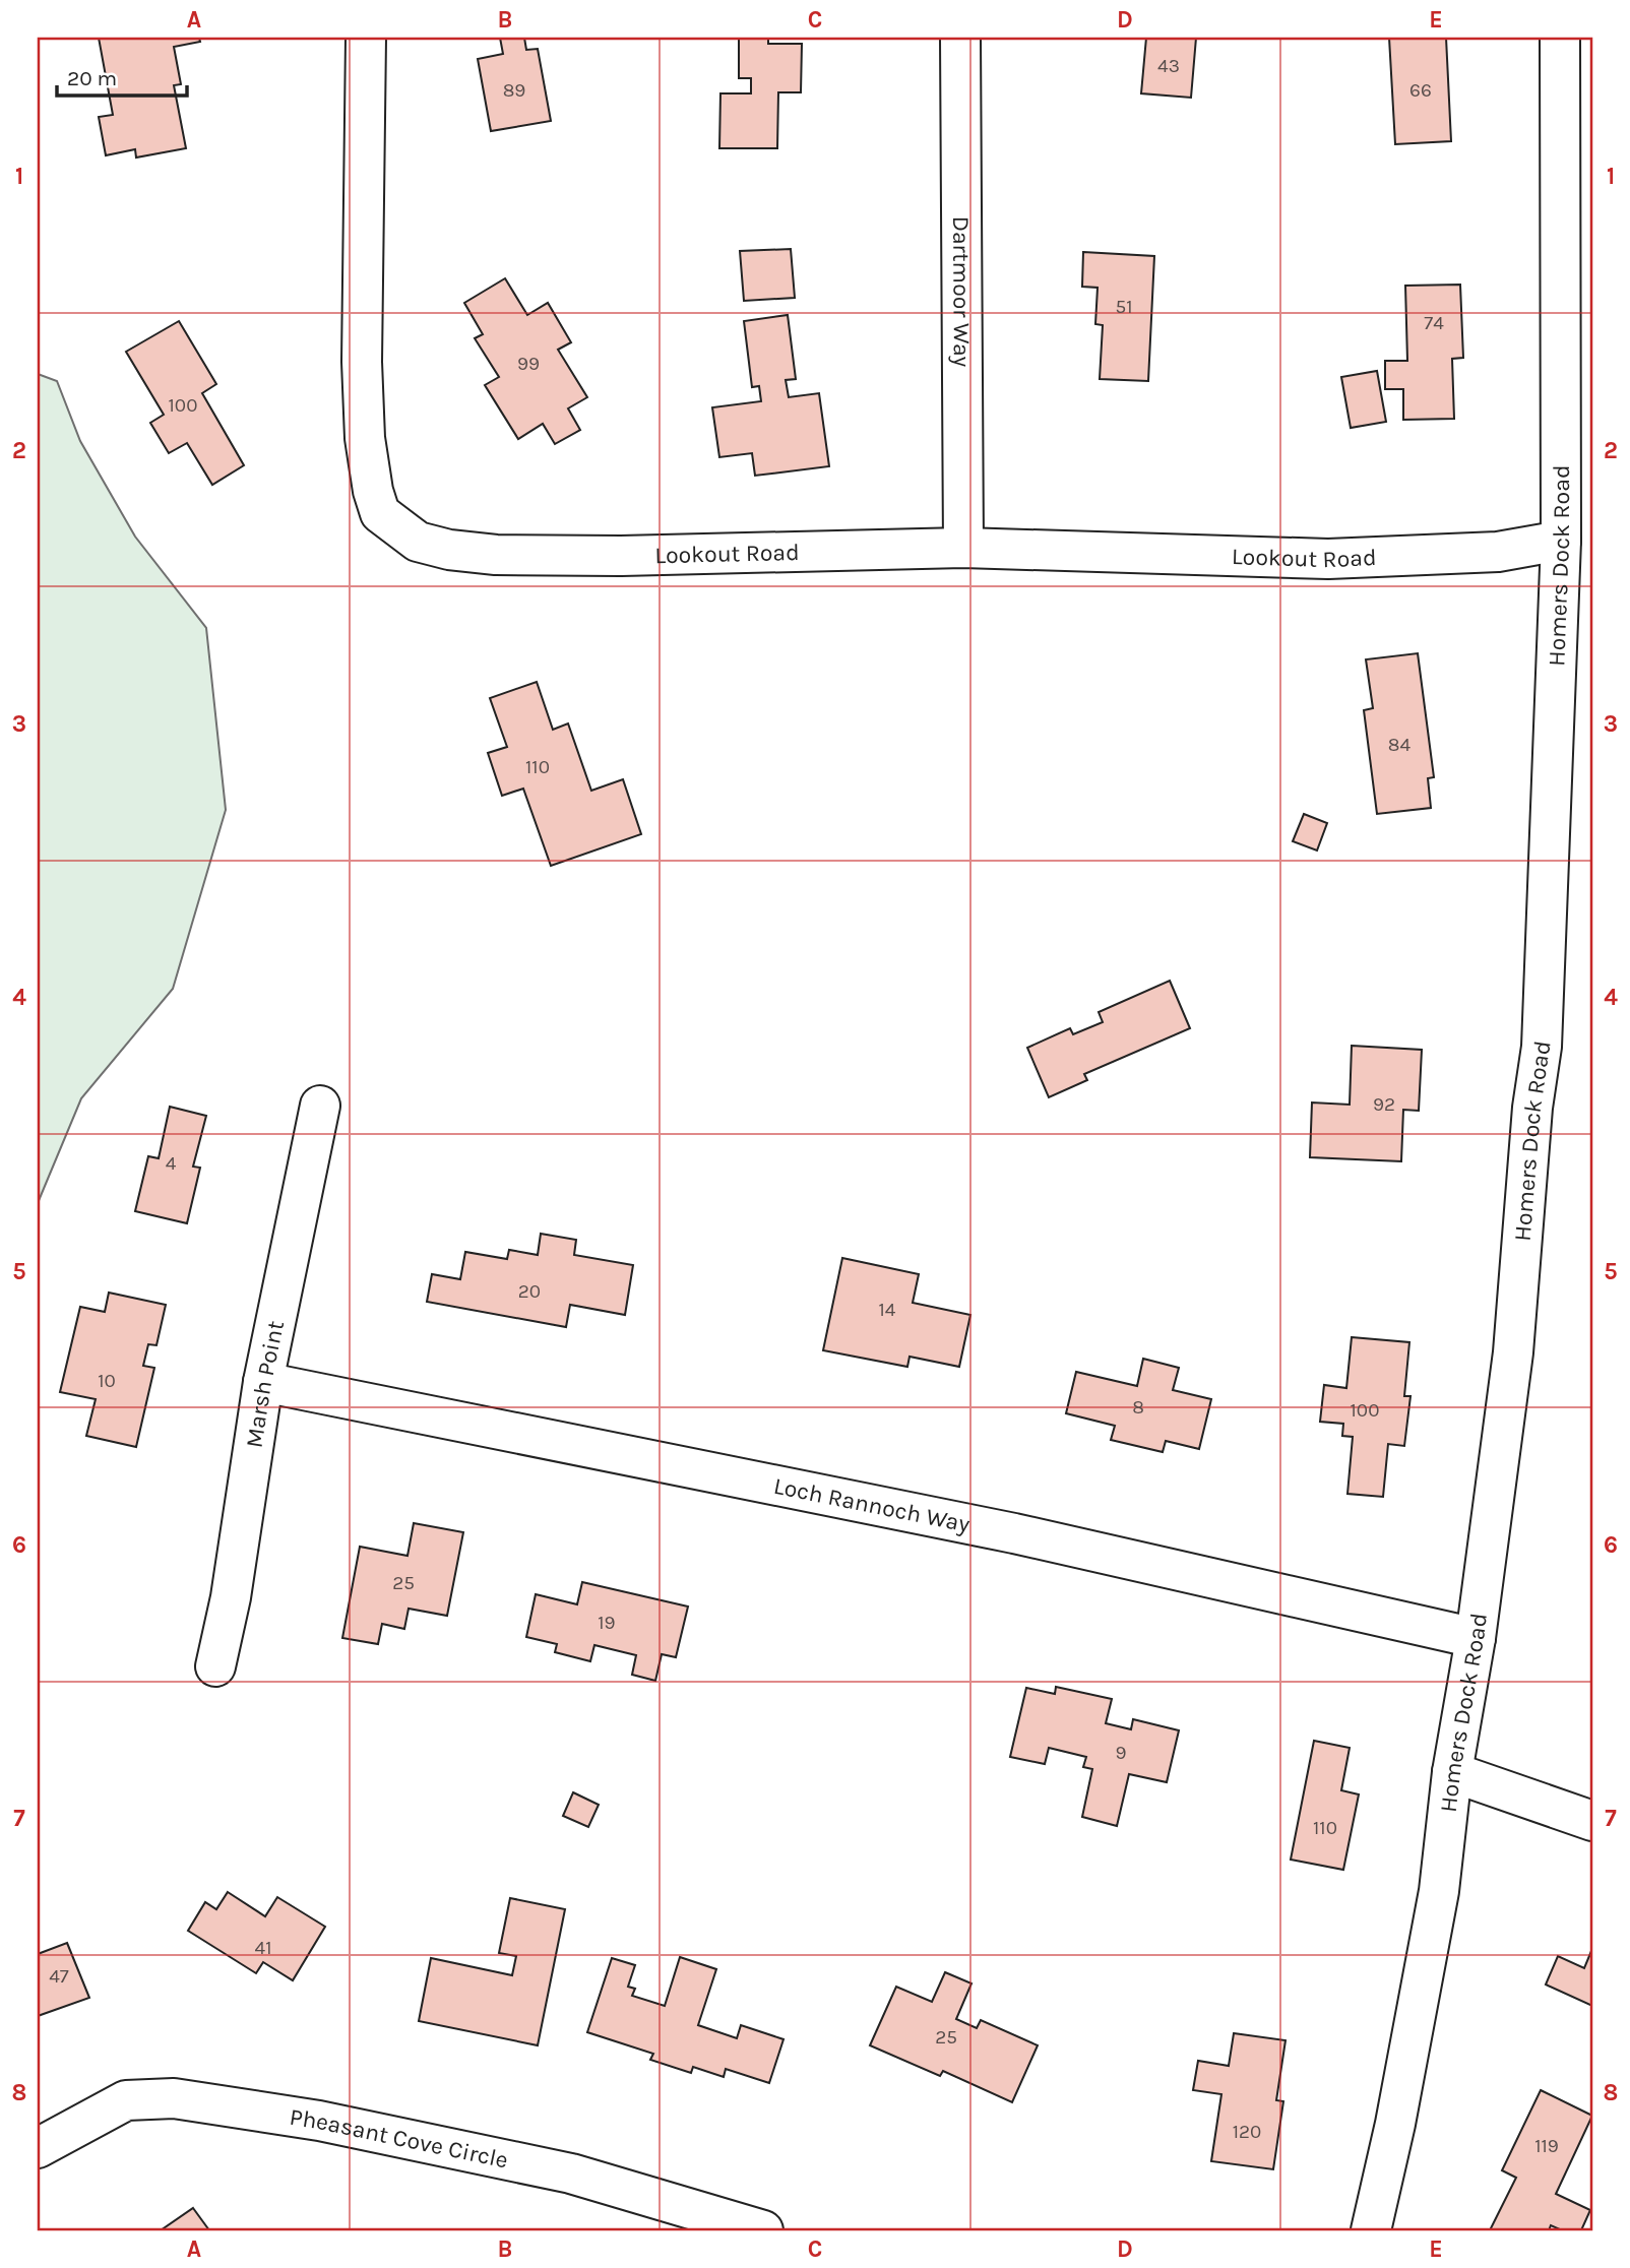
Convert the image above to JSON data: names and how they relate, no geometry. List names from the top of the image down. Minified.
{"streets":{"street":["Dartmoor Way","Lookout Road","Homers Dock Road","Marsh Point","Loch Rannoch Way","Pheasant Cove Circle"]},"crossings":[["Dartmoor Way","Lookout Road"],["Lookout Road","Homers Dock Road"],["Homers Dock Road","Loch Rannoch Way"],["Marsh Point","Loch Rannoch Way"]],"house_numbers":["43","89","66","51","74","99","100","84","110","92","4","20","14","10","8","100","25","19","9","110","41","47","25","120","119"],"scale_bar":"20 m","grid":{"columns":["A","B","C","D","E"],"rows":["1","2","3","4","5","6","7","8"]}}
